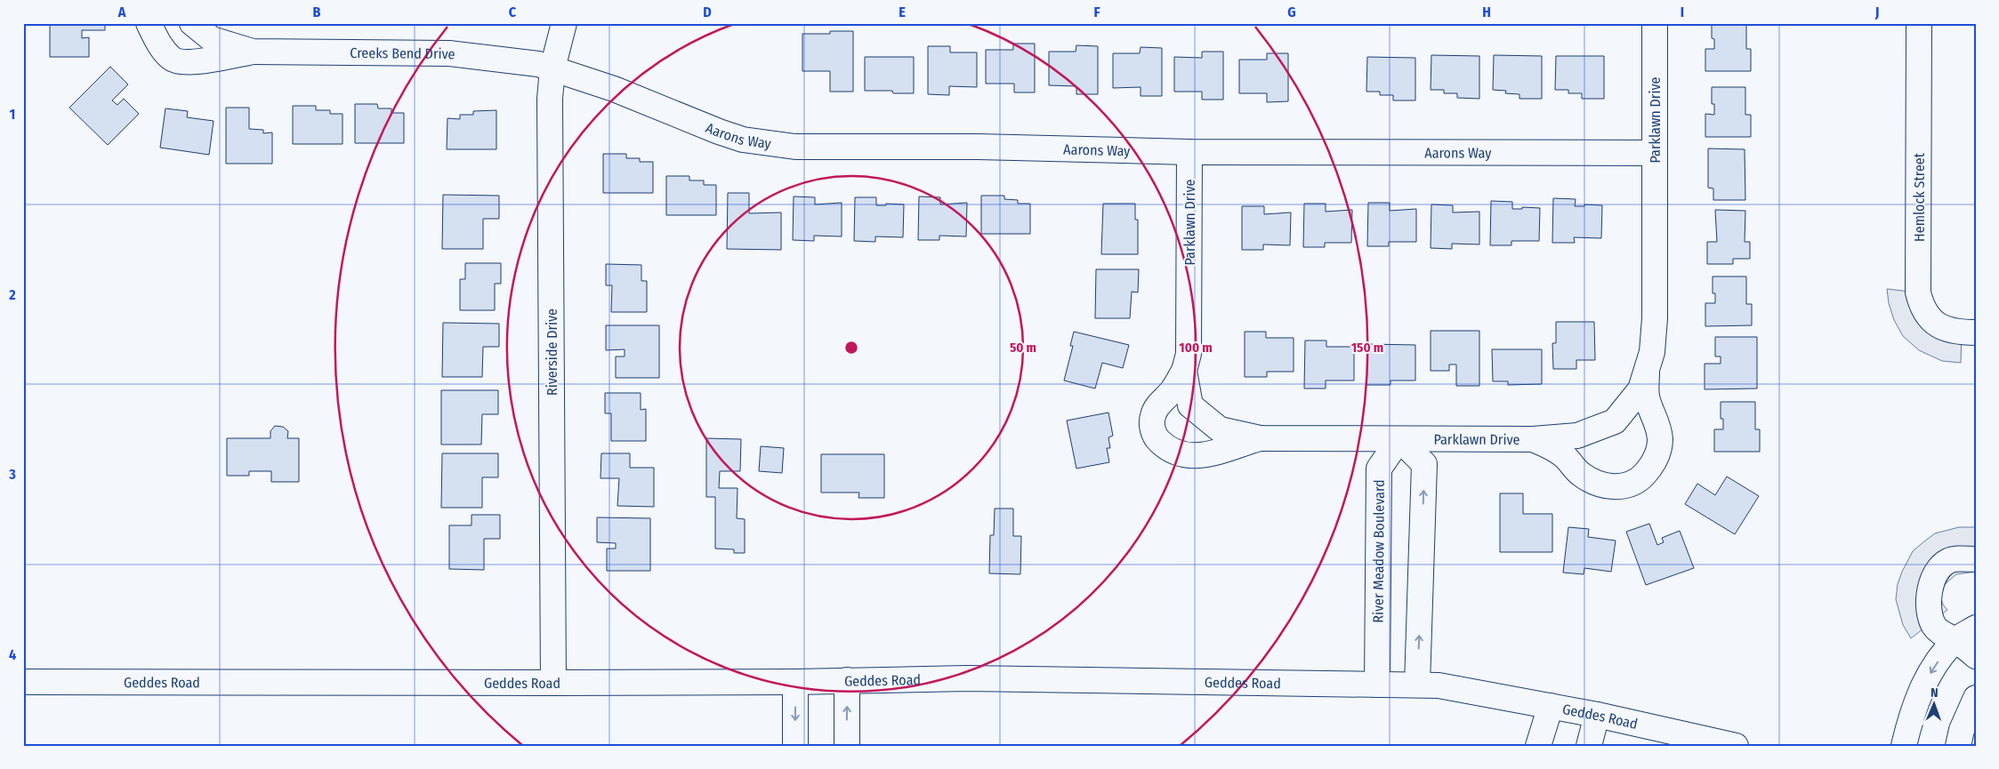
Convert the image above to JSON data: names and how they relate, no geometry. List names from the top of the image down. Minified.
{"streets":{"street":["Creeks Bend Drive","Parklawn Drive","Aarons Way","Hemlock Street","Riverside Drive","River Meadow Boulevard","Geddes Road"]},"crossings":[["Creeks Bend Drive","Aarons Way"],["Creeks Bend Drive","Riverside Drive"],["Parklawn Drive","Aarons Way"],["Parklawn Drive","River Meadow Boulevard"],["Aarons Way","Riverside Drive"],["Riverside Drive","Geddes Road"],["River Meadow Boulevard","Geddes Road"]],"north":"top","grid":{"columns":["A","B","C","D","E","F","G","H","I","J"],"rows":["1","2","3","4"]},"rings":["50 m","100 m","150 m"]}
